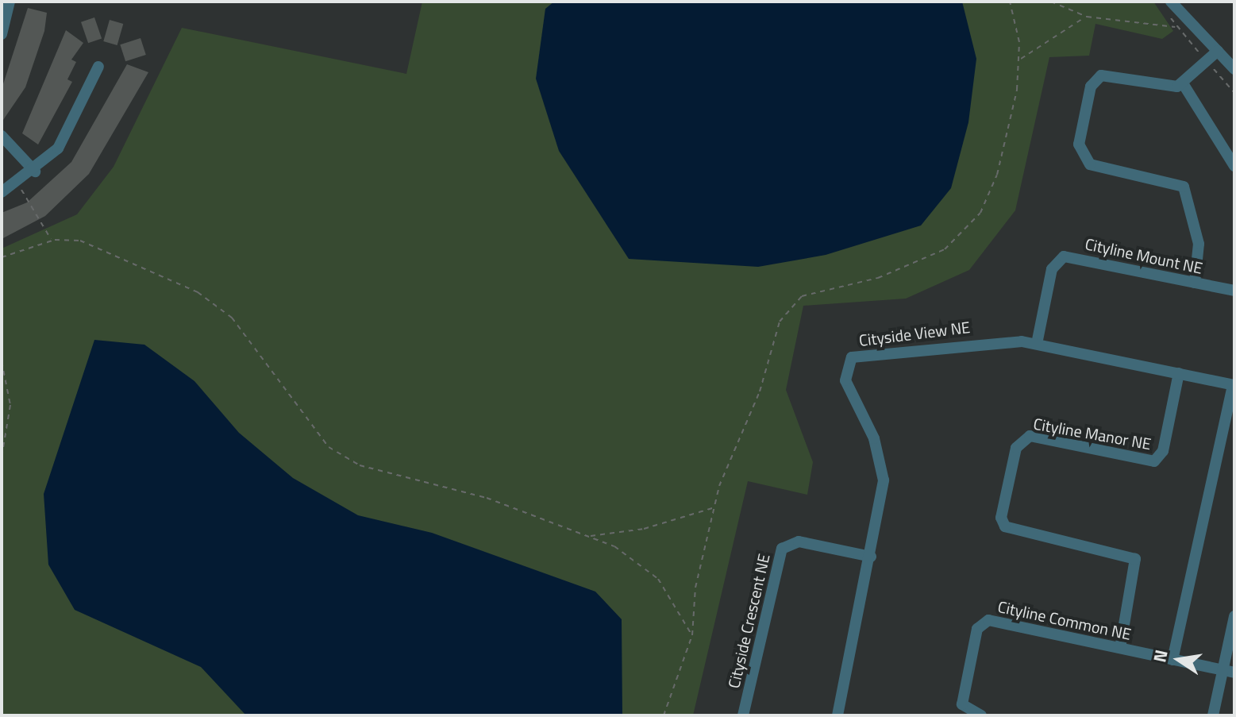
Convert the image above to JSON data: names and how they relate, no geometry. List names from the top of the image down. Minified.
{"streets":{"street":["Cityline Mount NE","Cityside View NE","Cityline Manor NE","Cityline Common NE","Cityside Crescent NE"]},"crossings":[["Cityline Mount NE","Cityside View NE"],["Cityside View NE","Cityline Manor NE"],["Cityside View NE","Cityside Crescent NE"],["Cityline Manor NE","Cityline Common NE"]],"north":"left"}
